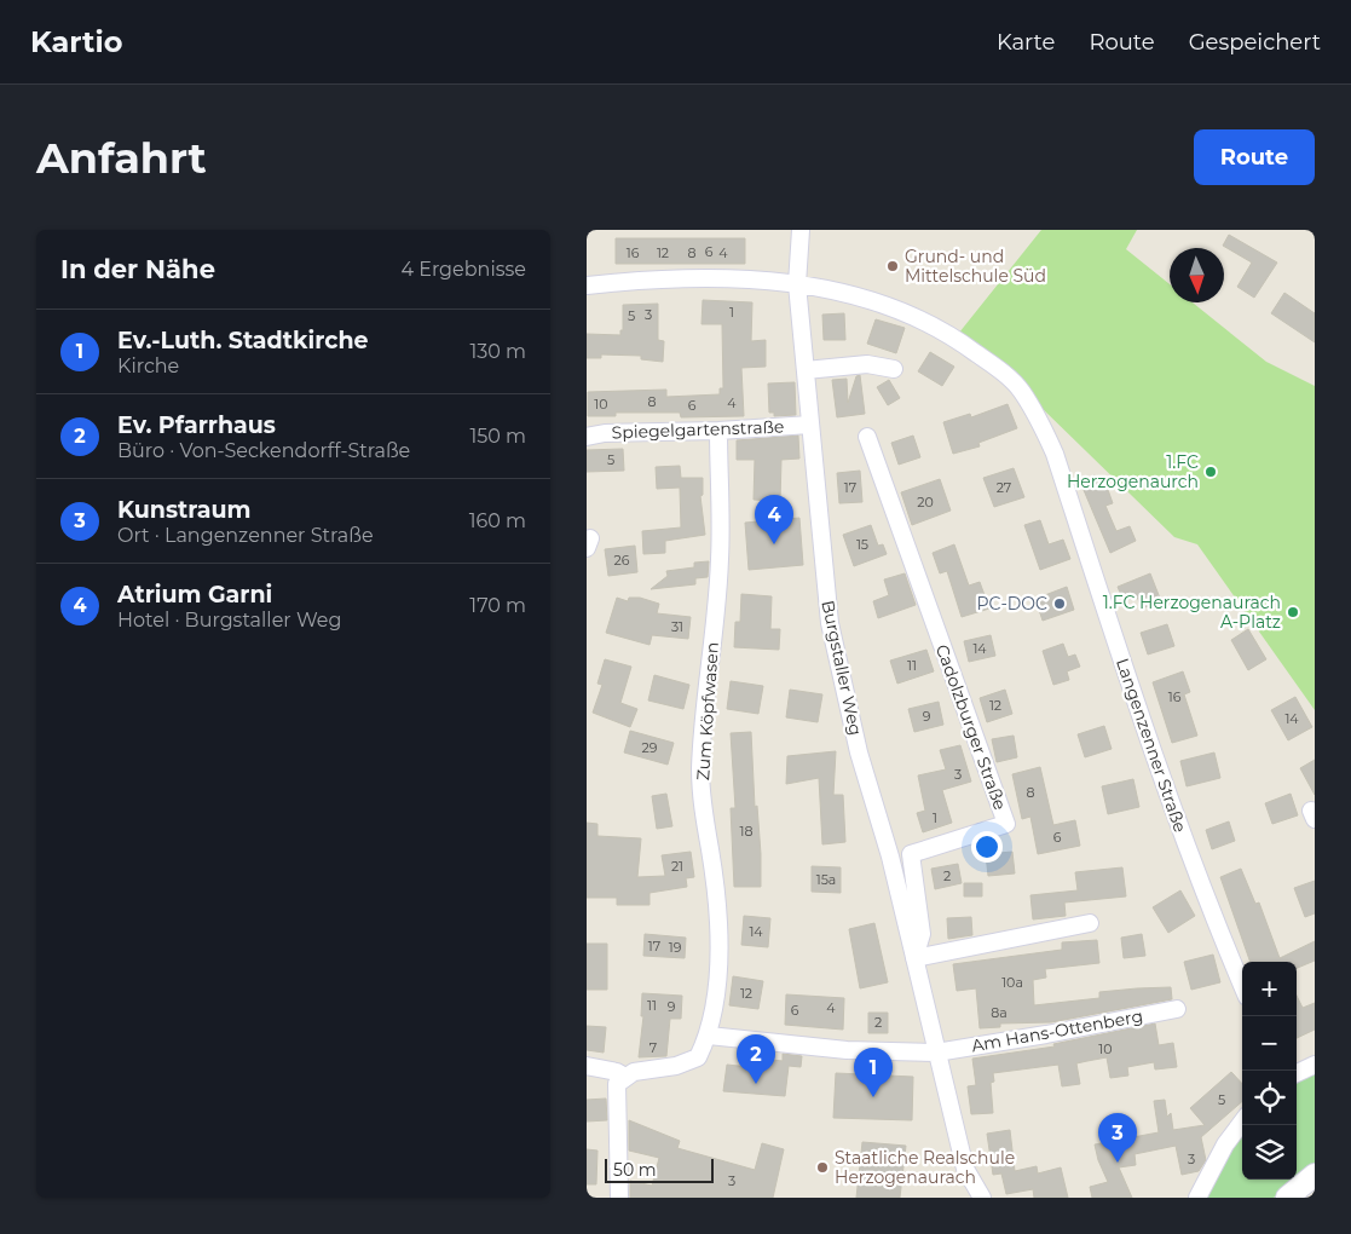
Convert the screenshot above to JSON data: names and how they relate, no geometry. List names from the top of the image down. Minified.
{"streets":{"street":["Spiegelgartenstraße","Burgstaller Weg","Zum Köpfwasen","Cadolzburger Straße","Langenzenner Straße","Am Hans-Ottenberg"]},"crossings":[["Spiegelgartenstraße","Burgstaller Weg"],["Spiegelgartenstraße","Zum Köpfwasen"],["Burgstaller Weg","Cadolzburger Straße"],["Burgstaller Weg","Langenzenner Straße"],["Burgstaller Weg","Am Hans-Ottenberg"],["Zum Köpfwasen","Am Hans-Ottenberg"]],"places":["Grund- und Mittelschule Süd","1.FC Herzogenaurch","PC-DOC","1.FC Herzogenaurach A-Platz","Staatliche Realschule Herzogenaurach"],"house_numbers":["6","16","12","8","4","1","3","5","8","4","10","6","5","17","27","20","15","26","31","14","11","16","12","9","14","29","3","8","1","18","6","21","2","15a","14","17","19","10a","12","11","9","4","6","8a","2","7","10","5","3","3"],"scale_bar":"50 m","north":"bottom","page":{"header":"Kartio","nav":["Karte","Route","Gespeichert"],"buttons":"Route","title":"Anfahrt","heading":["In der Nähe","4 Ergebnisse"],"list":[{"mark":"1","name":"Ev.-Luth. Stadtkirche","note":"Kirche","value":"130 m"},{"mark":"2","name":"Ev. Pfarrhaus","note":"Büro · Von-Seckendorff-Straße","value":"150 m"},{"mark":"3","name":"Kunstraum","note":"Ort · Langenzenner Straße","value":"160 m"},{"mark":"4","name":"Atrium Garni","note":"Hotel · Burgstaller Weg","value":"170 m"}],"pins":["4","2","1","3"],"map_buttons":["+","−"],"scale":"50 m"}}
